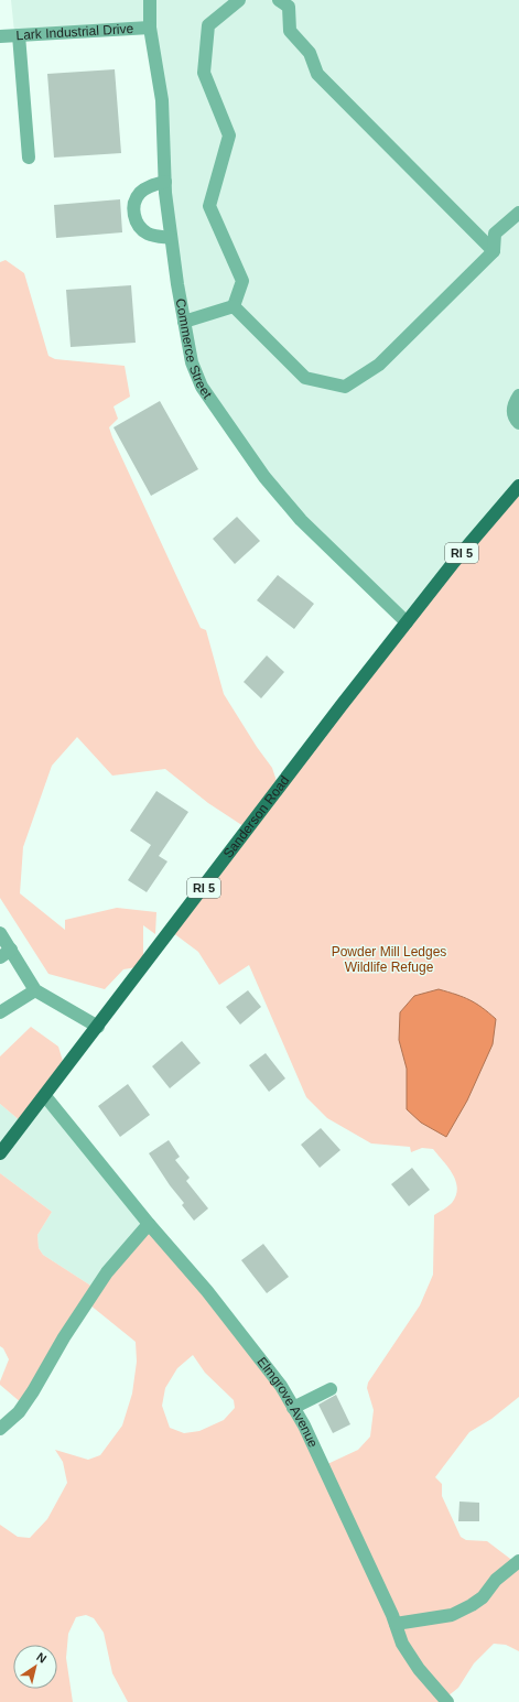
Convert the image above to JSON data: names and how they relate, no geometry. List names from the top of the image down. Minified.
{"streets":{"main road":["RI 5","Sanderson Road"],"street":["Lark Industrial Drive","Commerce Street","Elmgrove Avenue"]},"crossings":[["Lark Industrial Drive","Commerce Street"],["Commerce Street","Sanderson Road"],["Sanderson Road","Elmgrove Avenue"]],"parks":["Powder Mill Ledges Wildlife Refuge"],"north":"top right"}
